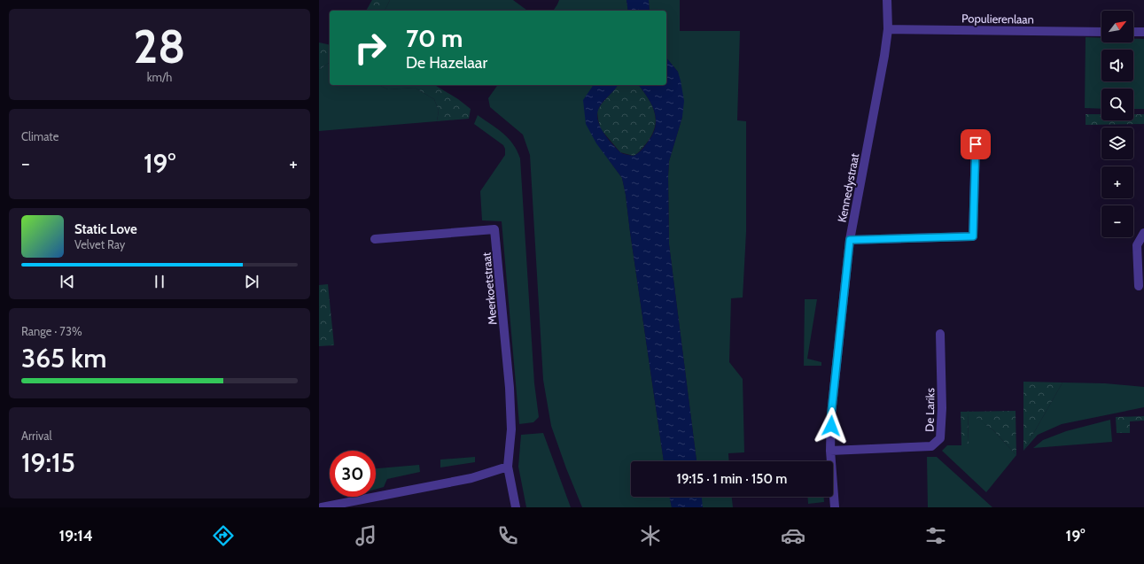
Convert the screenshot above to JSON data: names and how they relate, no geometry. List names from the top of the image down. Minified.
{"streets":{"street":["Populierenlaan","Kennedystraat","Meerkoetstraat","De Lariks"]},"crossings":[["Populierenlaan","Kennedystraat"],["Kennedystraat","De Lariks"]],"north":"top right","page":{"tile":[["28","km/h"],"Climate",["Range · 73%","365 km"],["Arrival","19:15"]],"map_buttons":["+","−"],"turn":["70 m","De Hazelaar"],"heat":["−","19°","+"],"song":["Static Love","Velvet Ray"],"limit":"30","trip":"19:15 · 1 min · 150 m","tabs":["19:14","19°"]}}
